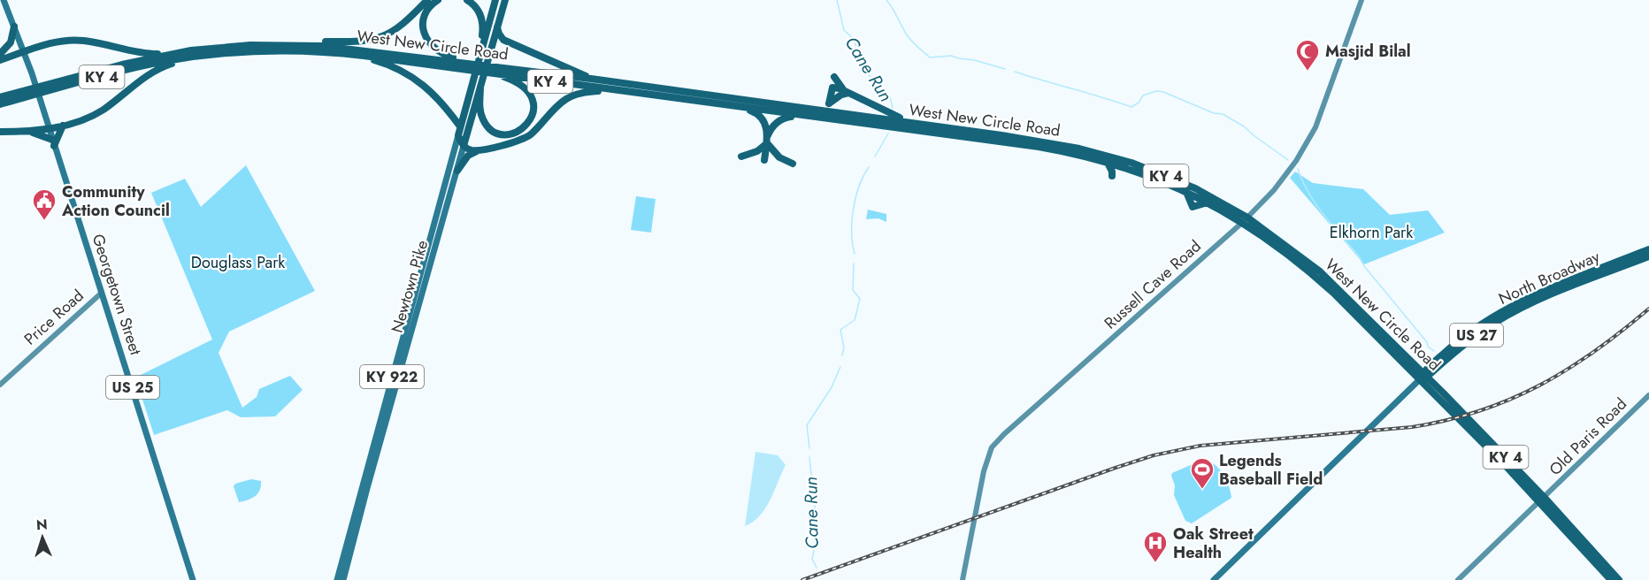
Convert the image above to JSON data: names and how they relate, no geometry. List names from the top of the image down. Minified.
{"streets":{"highway":["West New Circle Road","KY 4","North Broadway","Newtown Pike","US 27","KY 922"],"main road":["Georgetown Street","US 25"],"street":["Russell Cave Road","Price Road","Old Paris Road"]},"crossings":[["West New Circle Road","KY 4"],["West New Circle Road","North Broadway"],["West New Circle Road","Russell Cave Road"],["West New Circle Road","Old Paris Road"],["KY 4","Old Paris Road"],["Georgetown Street","Price Road"],["Georgetown Street","US 25"]],"water":["Cane Run"],"parks":["Elkhorn Park","Douglass Park"],"places":{"mosque":["Masjid Bilal"],"public building":["Community Action Council"],"sports":["Legends Baseball Field"],"hospital":["Oak Street Health"]},"north":"top"}
